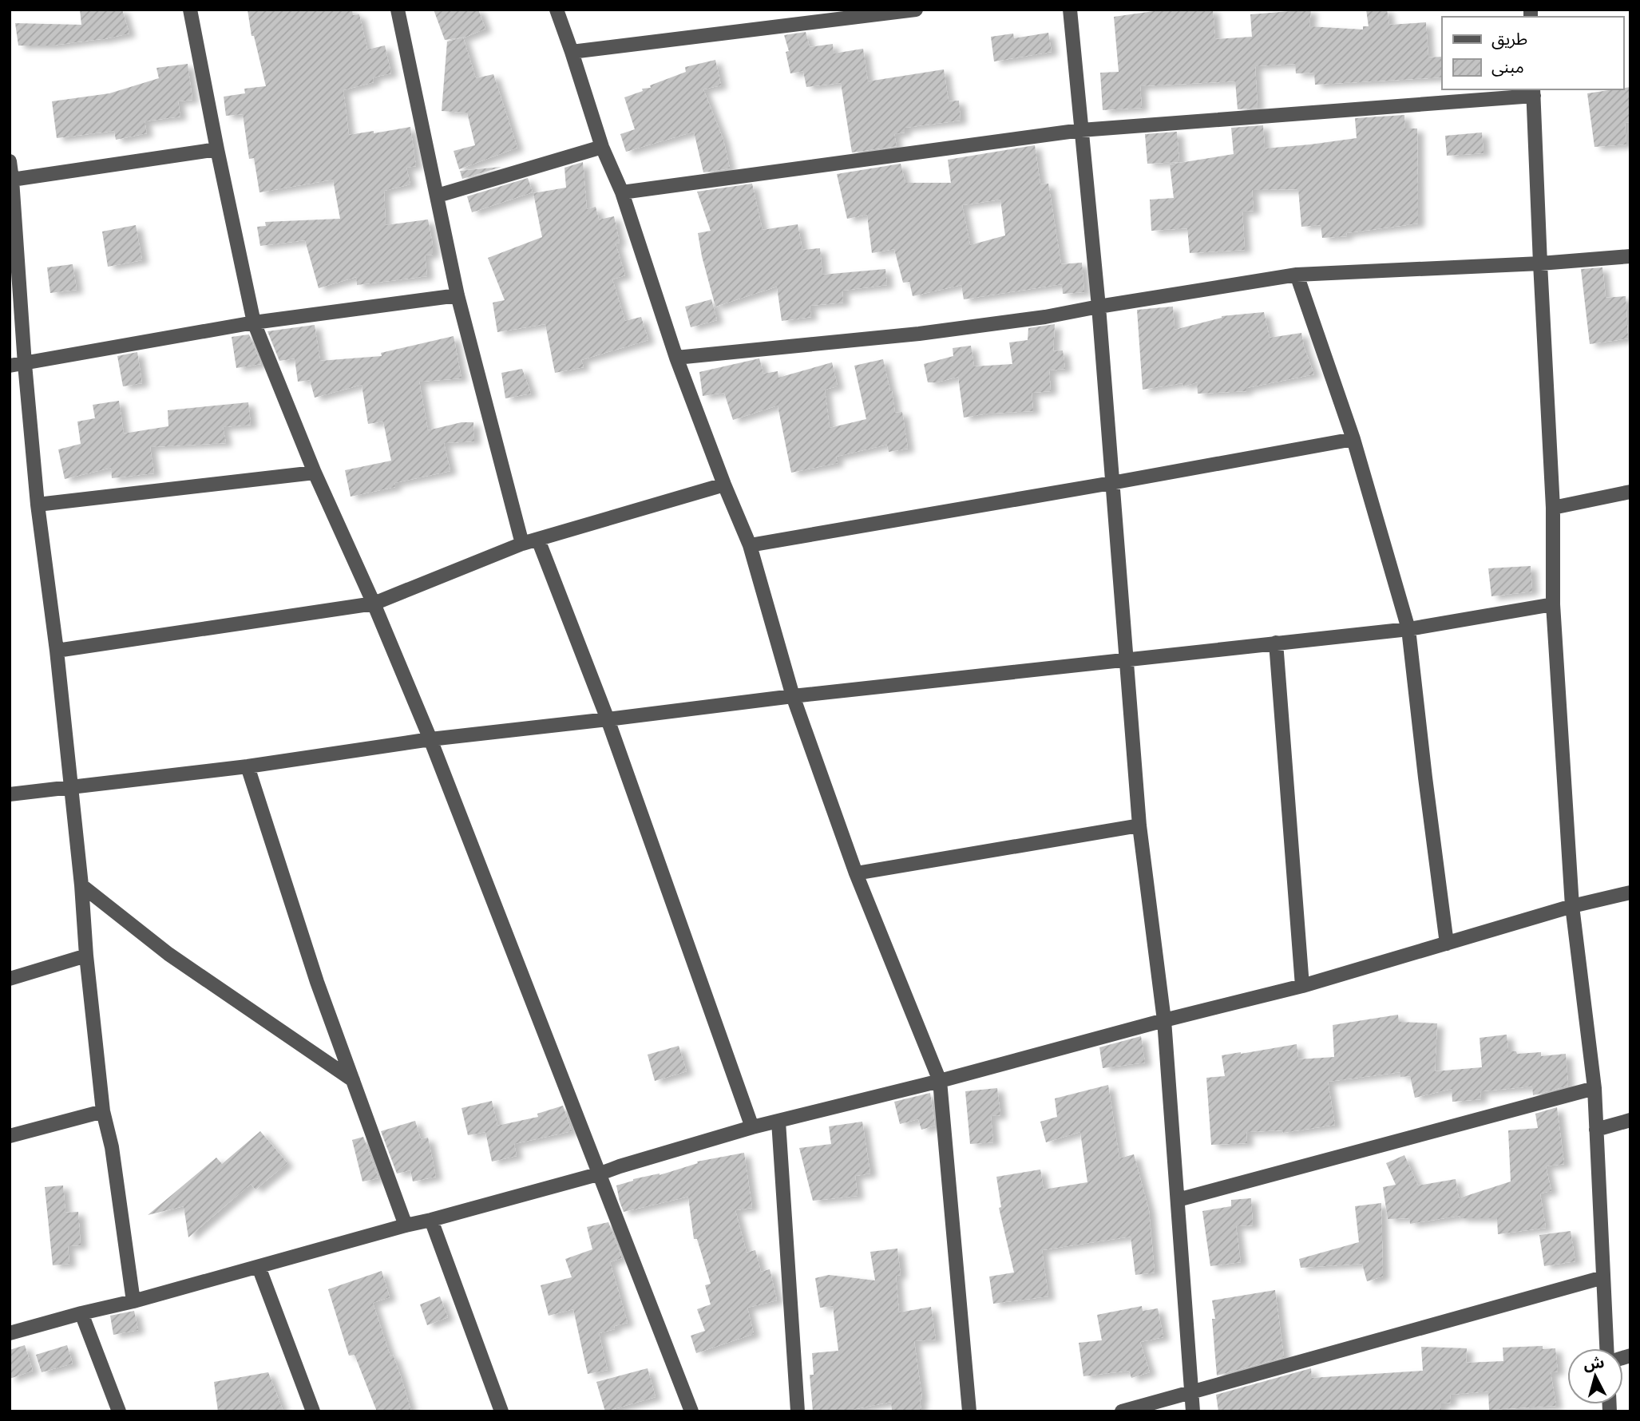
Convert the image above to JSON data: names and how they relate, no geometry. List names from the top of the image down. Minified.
{"legend":["طريق","مبنى"],"north":"top"}
